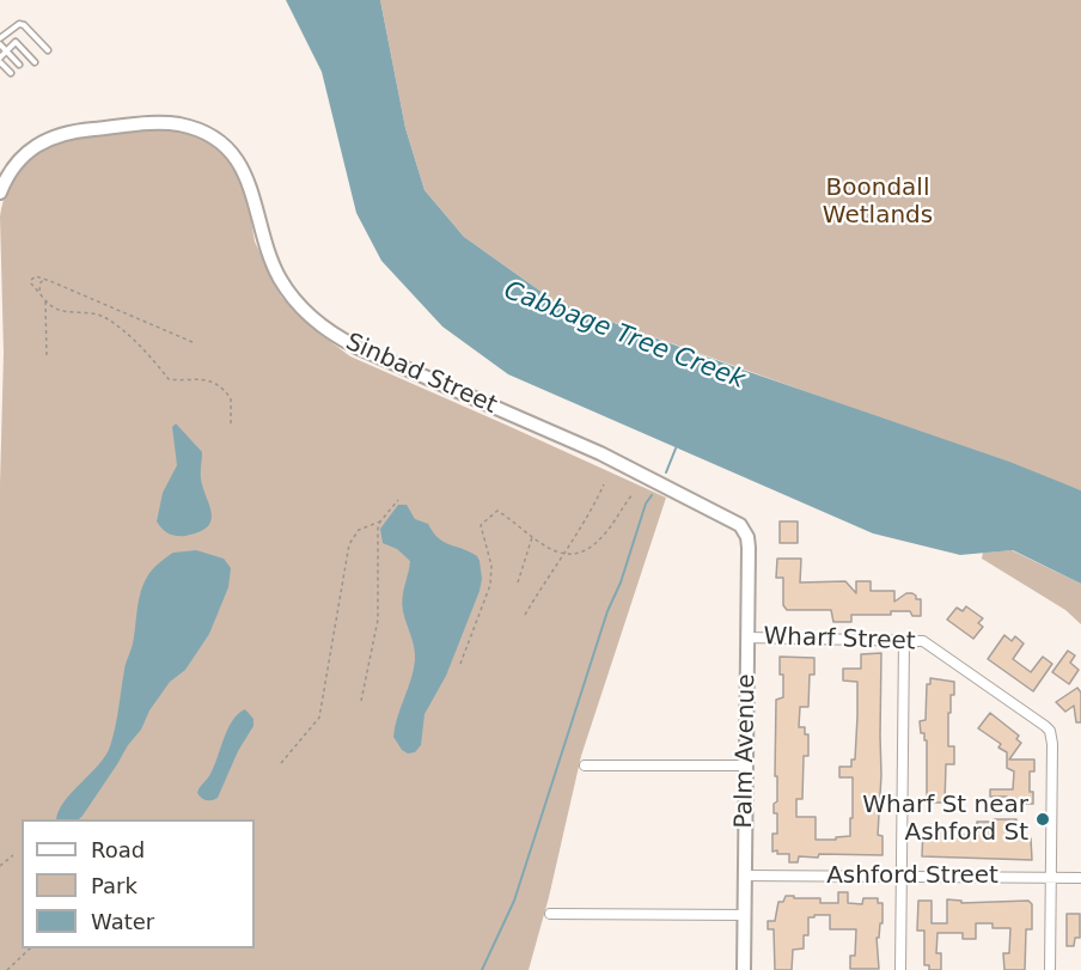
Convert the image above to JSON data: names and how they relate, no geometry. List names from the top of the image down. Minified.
{"streets":{"street":["Sinbad Street","Wharf Street","Palm Avenue","Ashford Street"]},"crossings":[["Sinbad Street","Palm Avenue"],["Wharf Street","Palm Avenue"],["Wharf Street","Ashford Street"],["Palm Avenue","Ashford Street"]],"water":["Cabbage Tree Creek"],"parks":["Boondall Wetlands"],"places":["Wharf St near Ashford St"],"legend":["Road","Park","Water"]}
